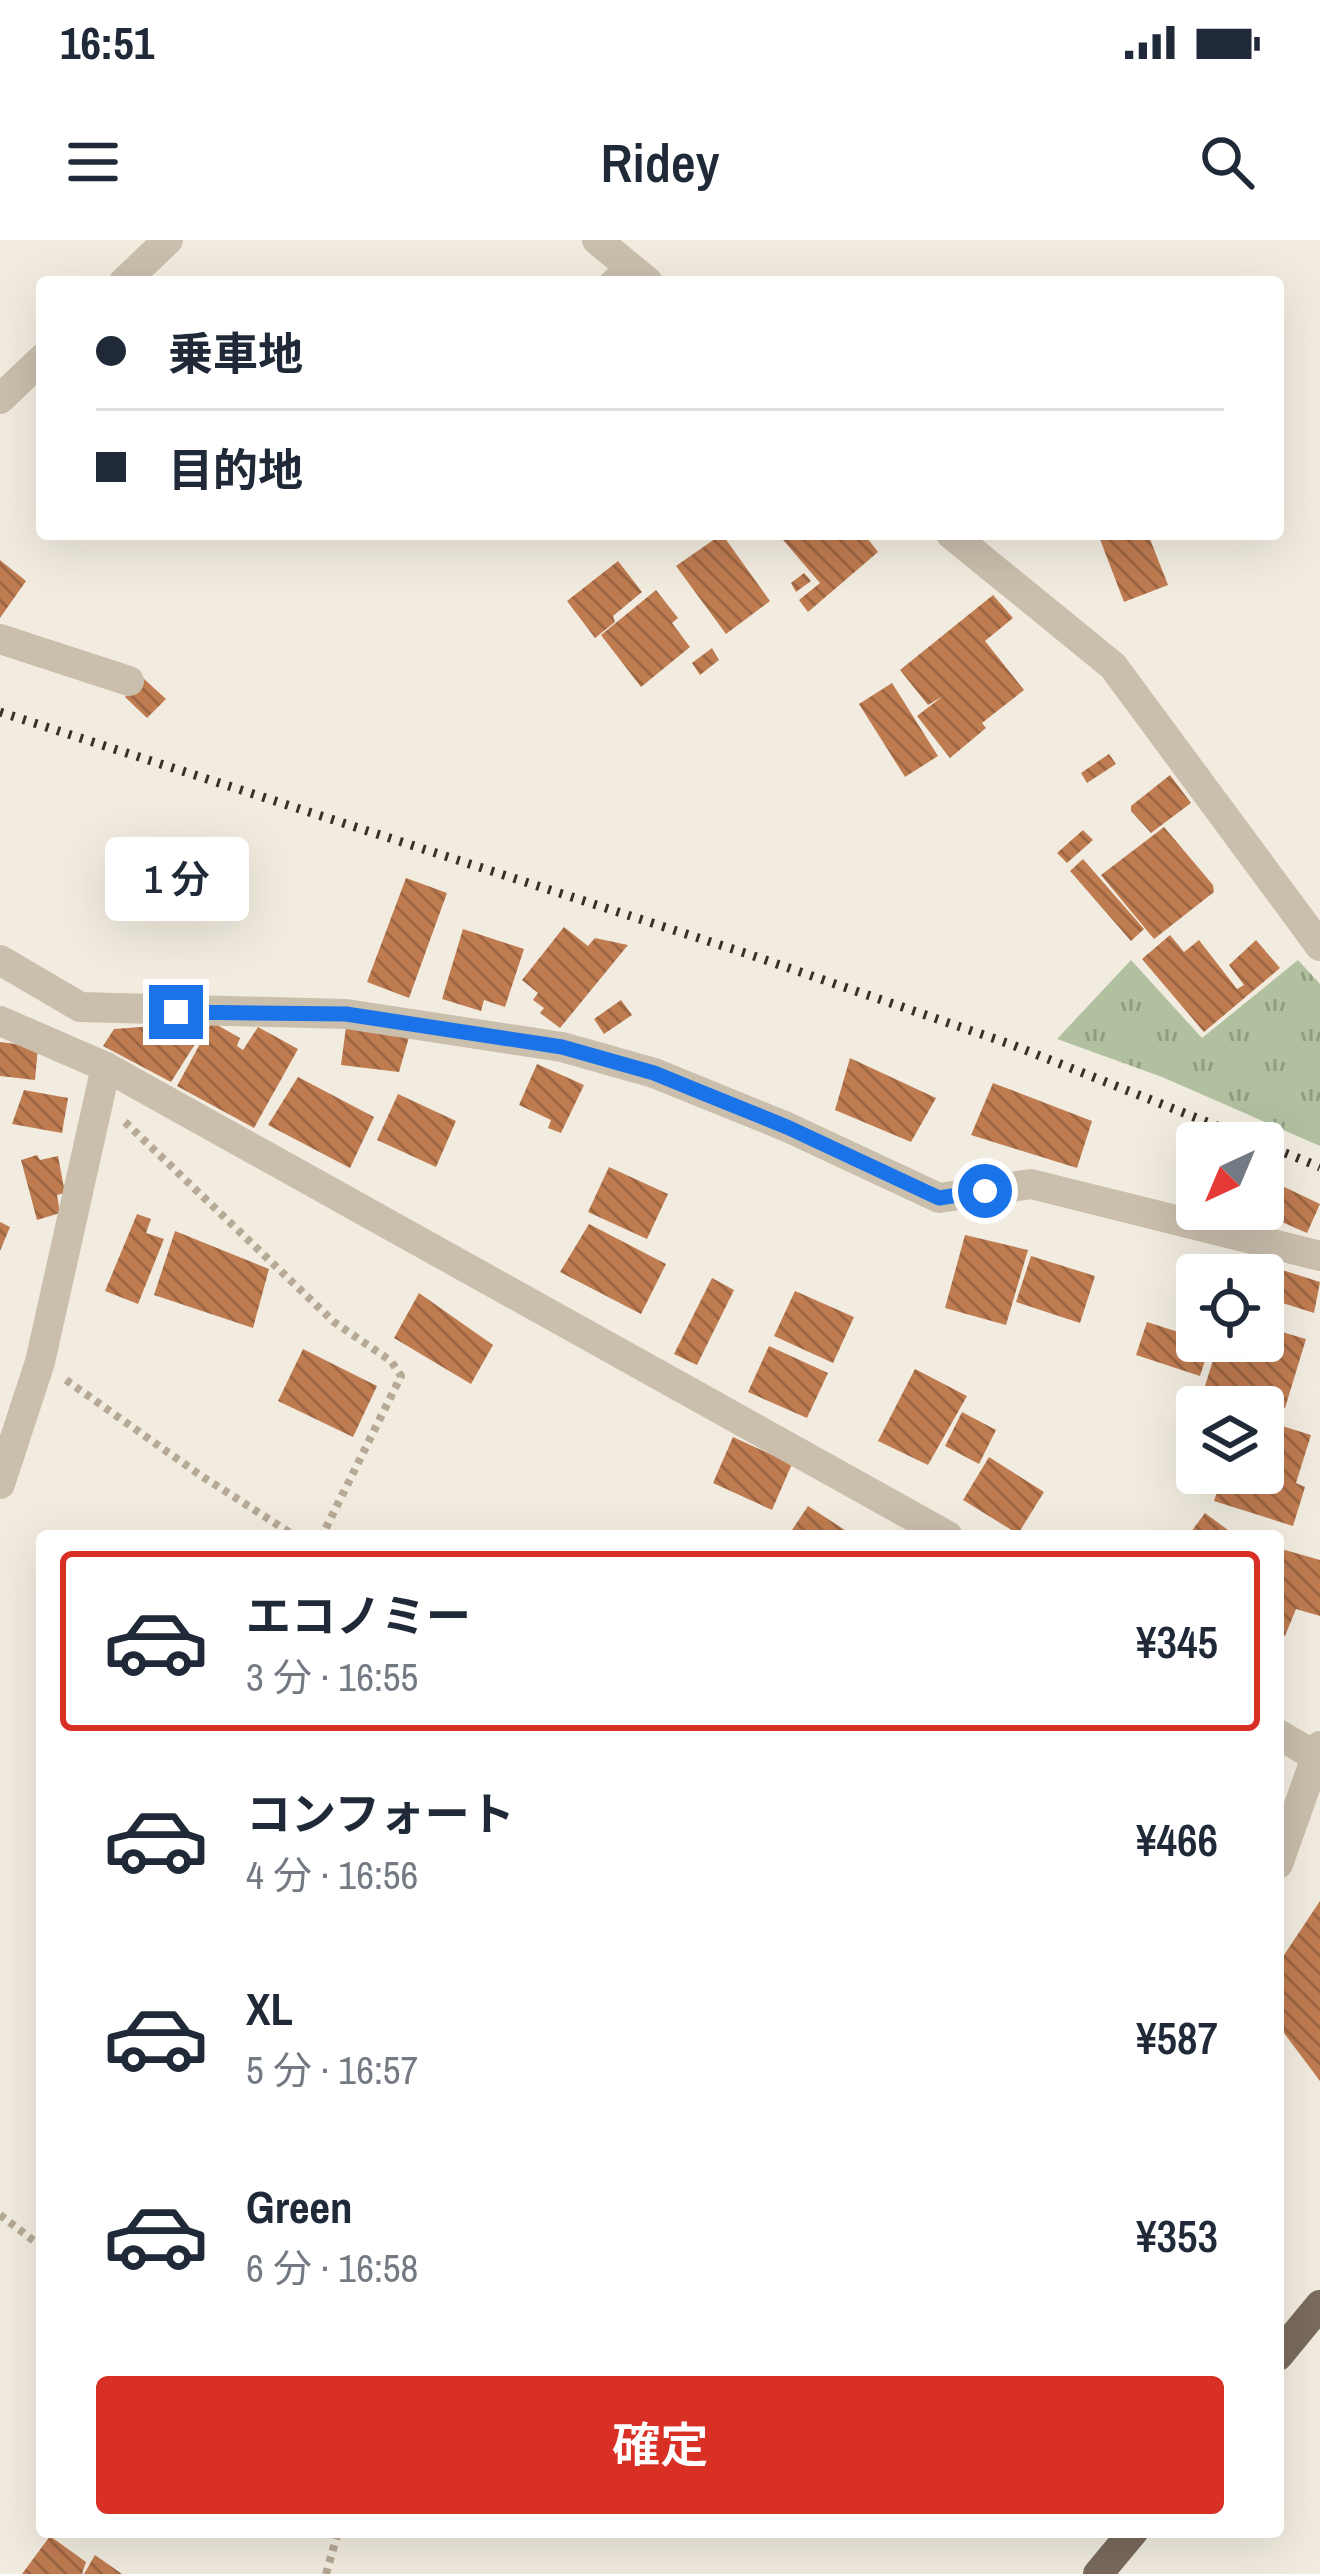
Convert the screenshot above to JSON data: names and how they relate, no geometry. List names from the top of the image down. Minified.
{"north":"bottom left","page":{"status":"16:51","header":"Ridey","banner":["乗車地","目的地"],"bubble":"1 分","list":[{"name":"エコノミー","note":"3 分 · 16:55","value":"¥345"},{"name":"コンフォート","note":"4 分 · 16:56","value":"¥466"},{"name":"XL","note":"5 分 · 16:57","value":"¥587"},{"name":"Green","note":"6 分 · 16:58","value":"¥353"}],"buttons":"確定"}}
